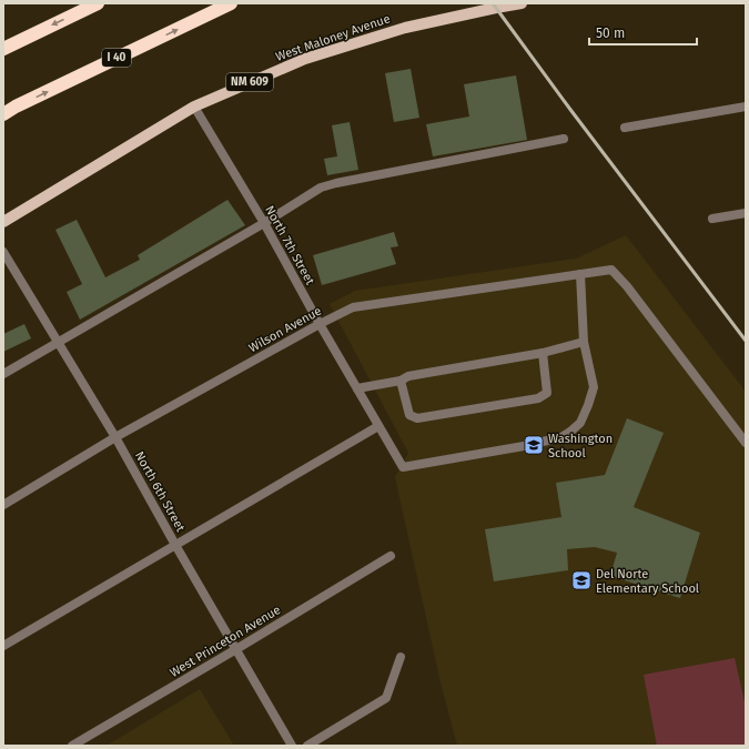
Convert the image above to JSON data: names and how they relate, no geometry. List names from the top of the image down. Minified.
{"streets":{"highway":["I 40"],"main road":["West Maloney Avenue","NM 609"],"street":["North 7th Street","Wilson Avenue","North 6th Street","West Princeton Avenue"]},"crossings":[["West Maloney Avenue","North 7th Street"],["North 7th Street","Wilson Avenue"],["Wilson Avenue","North 6th Street"],["North 6th Street","West Princeton Avenue"]],"places":{"school or university":["Washington School","Del Norte Elementary School"]},"scale_bar":"50 m"}
